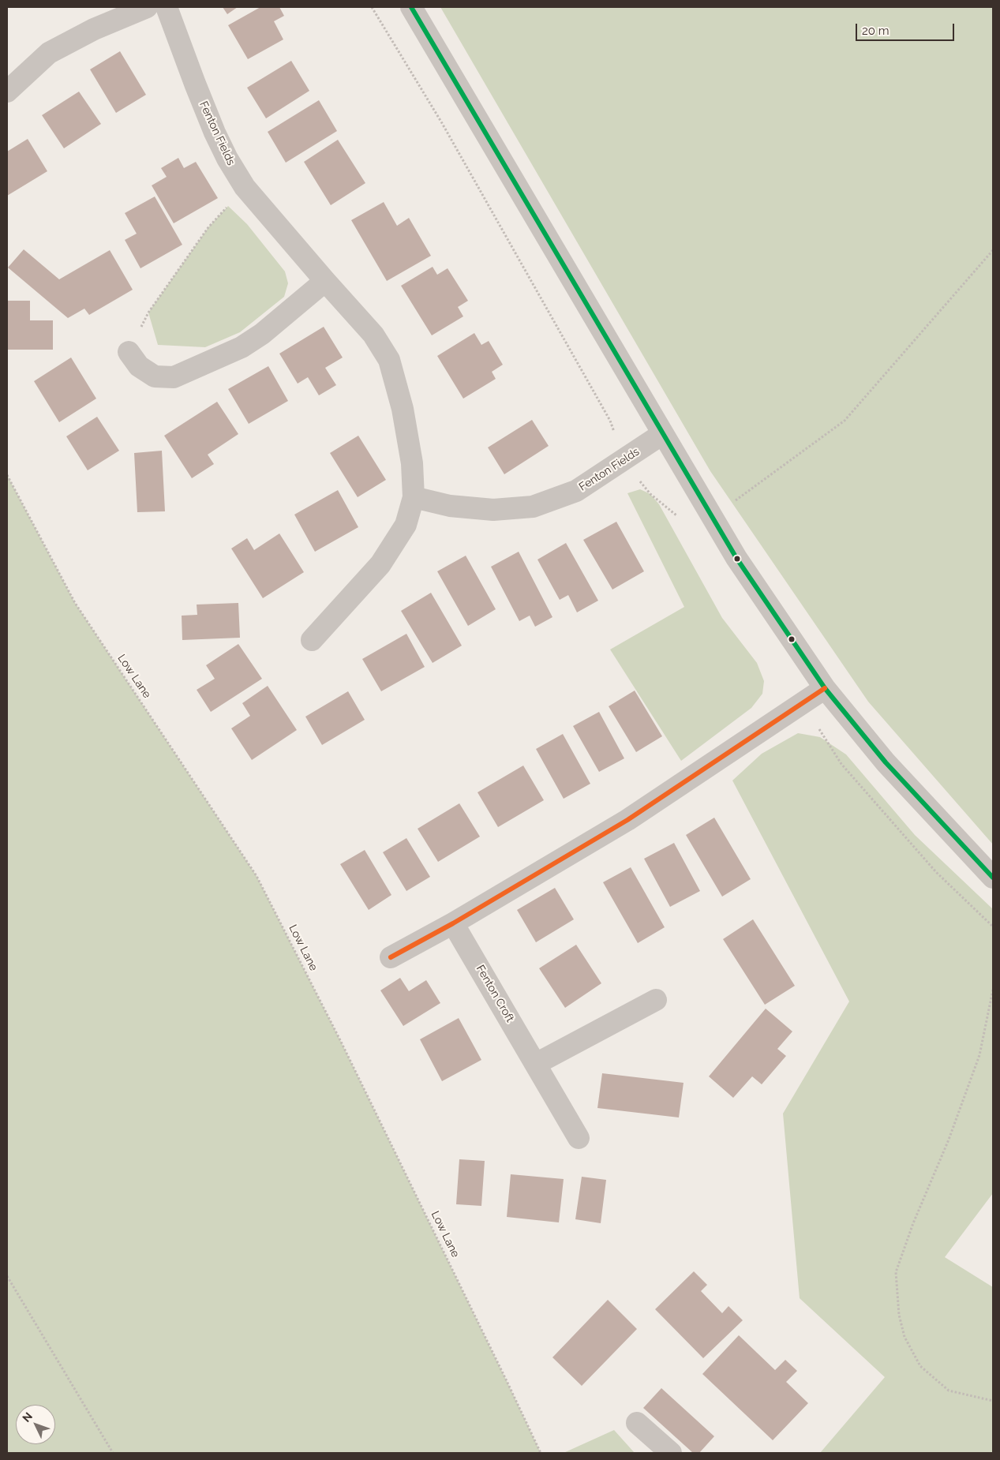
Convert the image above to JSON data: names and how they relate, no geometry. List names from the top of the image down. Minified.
{"streets":{"street":["Fenton Fields","Fenton Croft"],"path":["Low Lane"]},"scale_bar":"20 m","north":"top left"}
